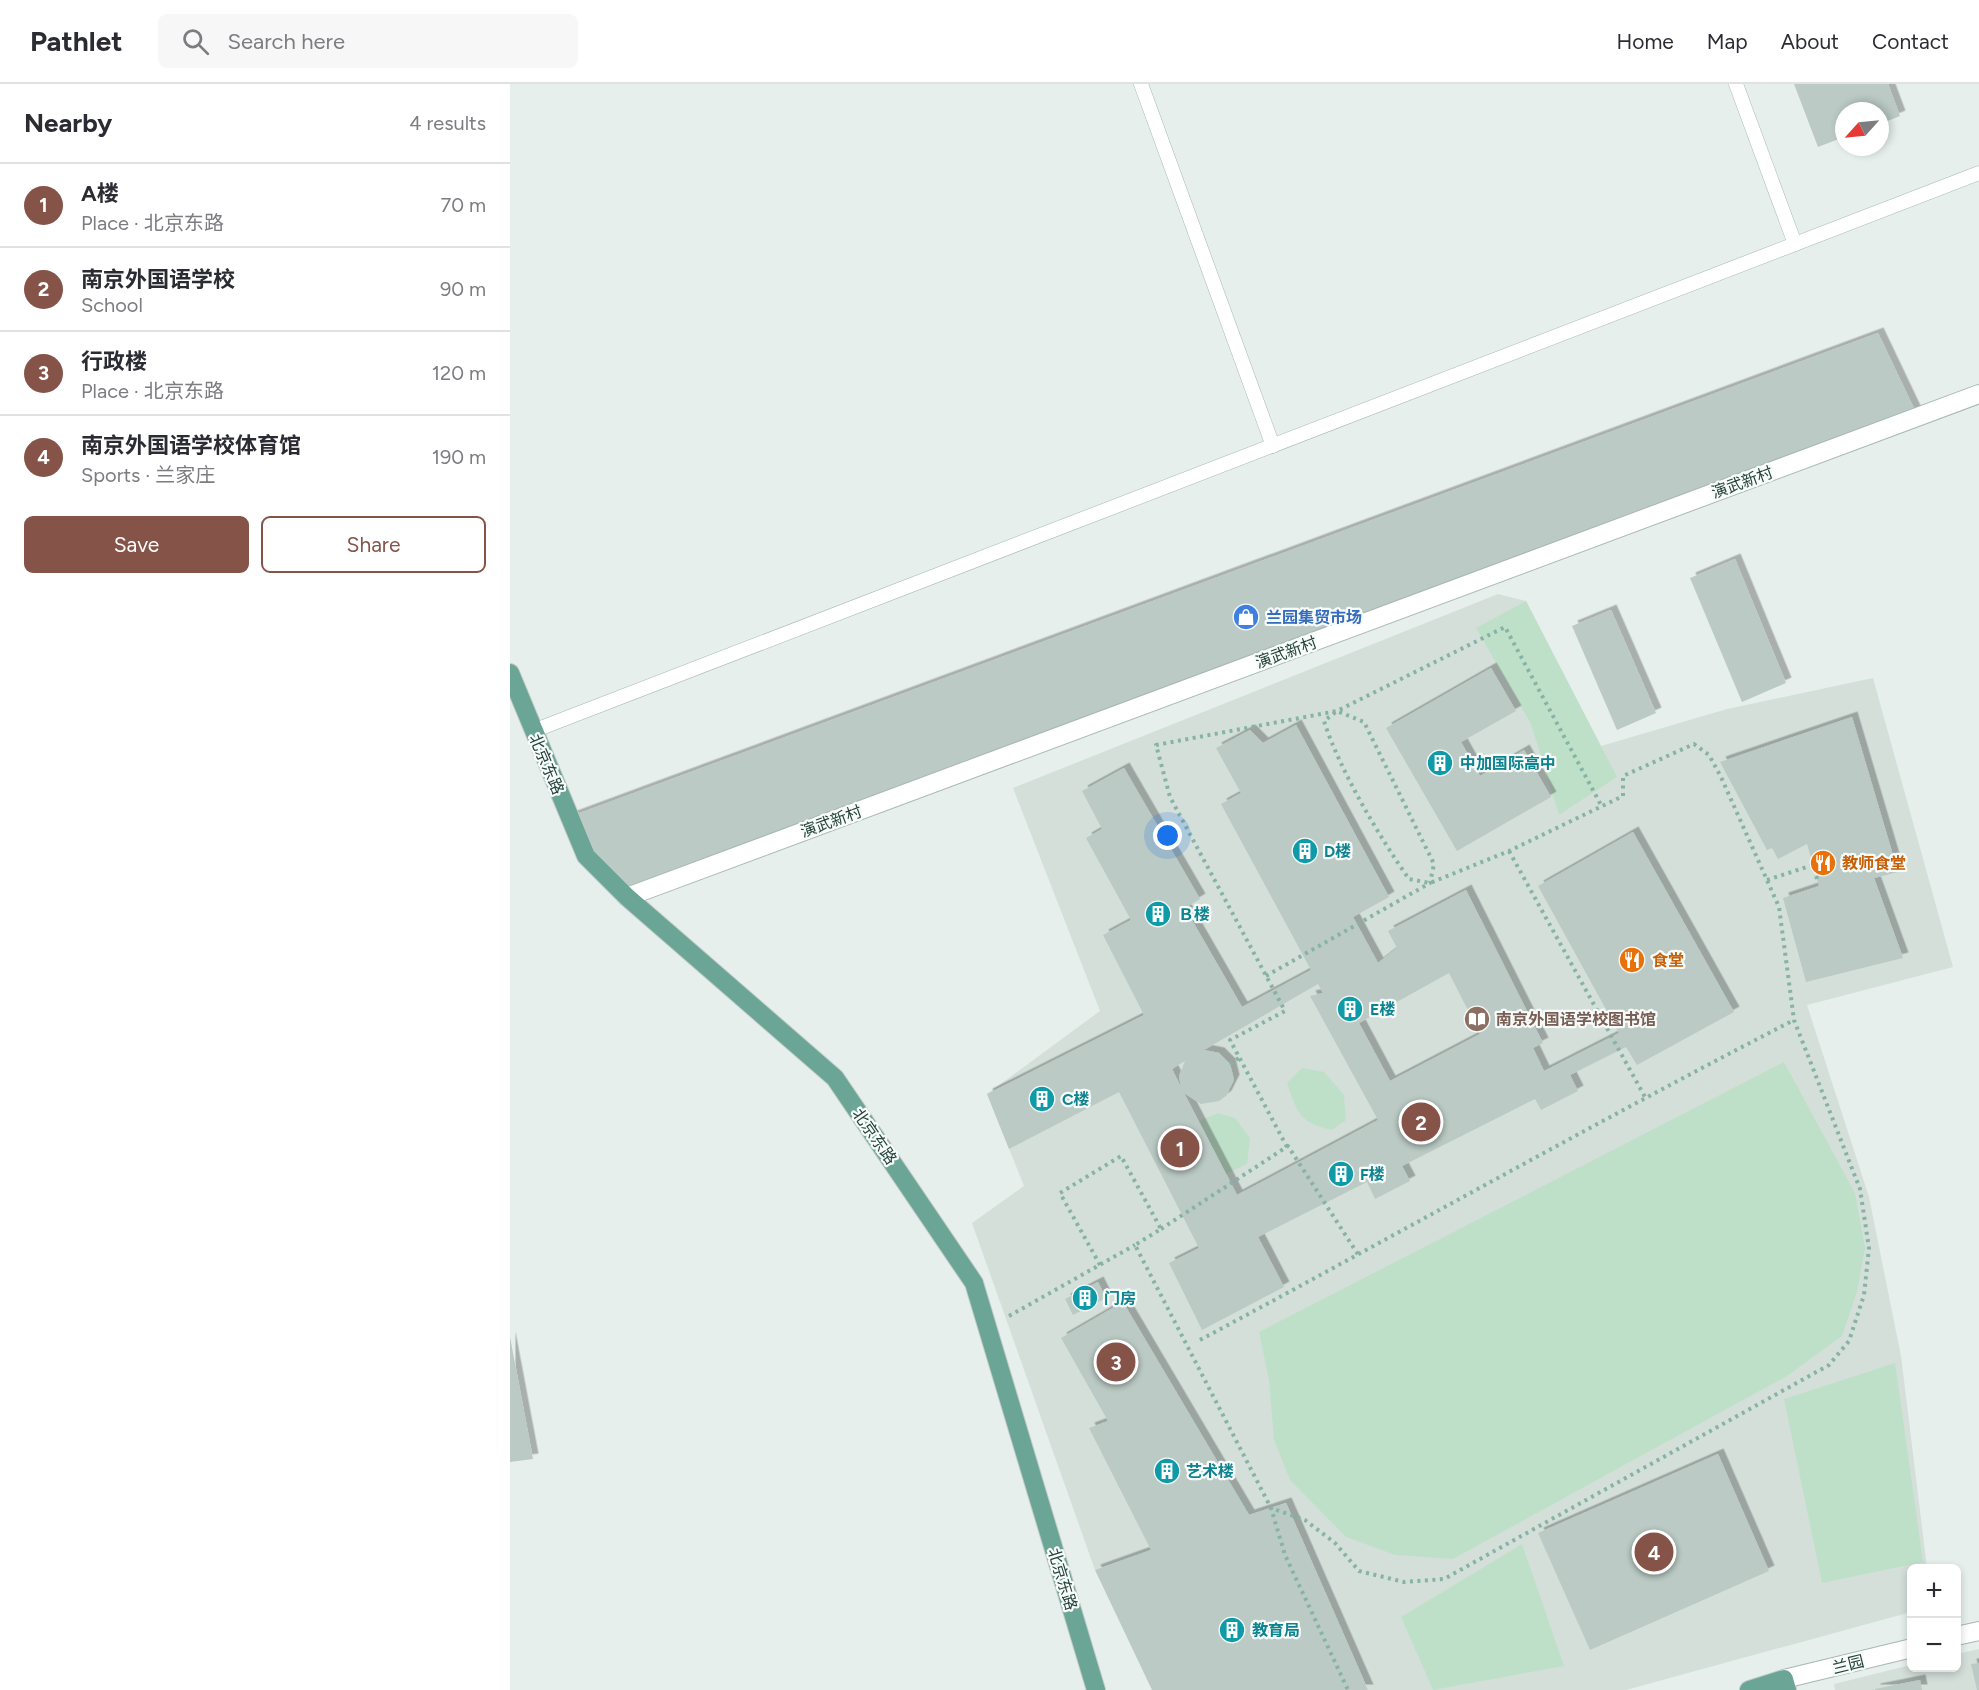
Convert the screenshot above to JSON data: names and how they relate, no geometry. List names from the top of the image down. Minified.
{"streets":{"main road":["北京东路"],"street":["演武新村","兰园"]},"crossings":[["演武新村","北京东路"]],"places":{"shop":["兰园集贸市场"],"building":["中加国际高中","D楼","Ｂ楼","E楼","C楼","F楼","门房","艺术楼","教育局"],"restaurant":["教师食堂","食堂"],"library":["南京外国语学校图书馆"]},"north":"bottom left","page":{"header":"Pathlet","search":"Search here","nav":["Home","Map","About","Contact"],"heading":["Nearby","4 results"],"list":[{"mark":"1","name":"A楼","note":"Place · 北京东路","value":"70 m"},{"mark":"2","name":"南京外国语学校","note":"School","value":"90 m"},{"mark":"3","name":"行政楼","note":"Place · 北京东路","value":"120 m"},{"mark":"4","name":"南京外国语学校体育馆","note":"Sports · 兰家庄","value":"190 m"}],"buttons":["Save","Share"],"pins":["2","1","3","4"],"map_buttons":["+","−"]}}
